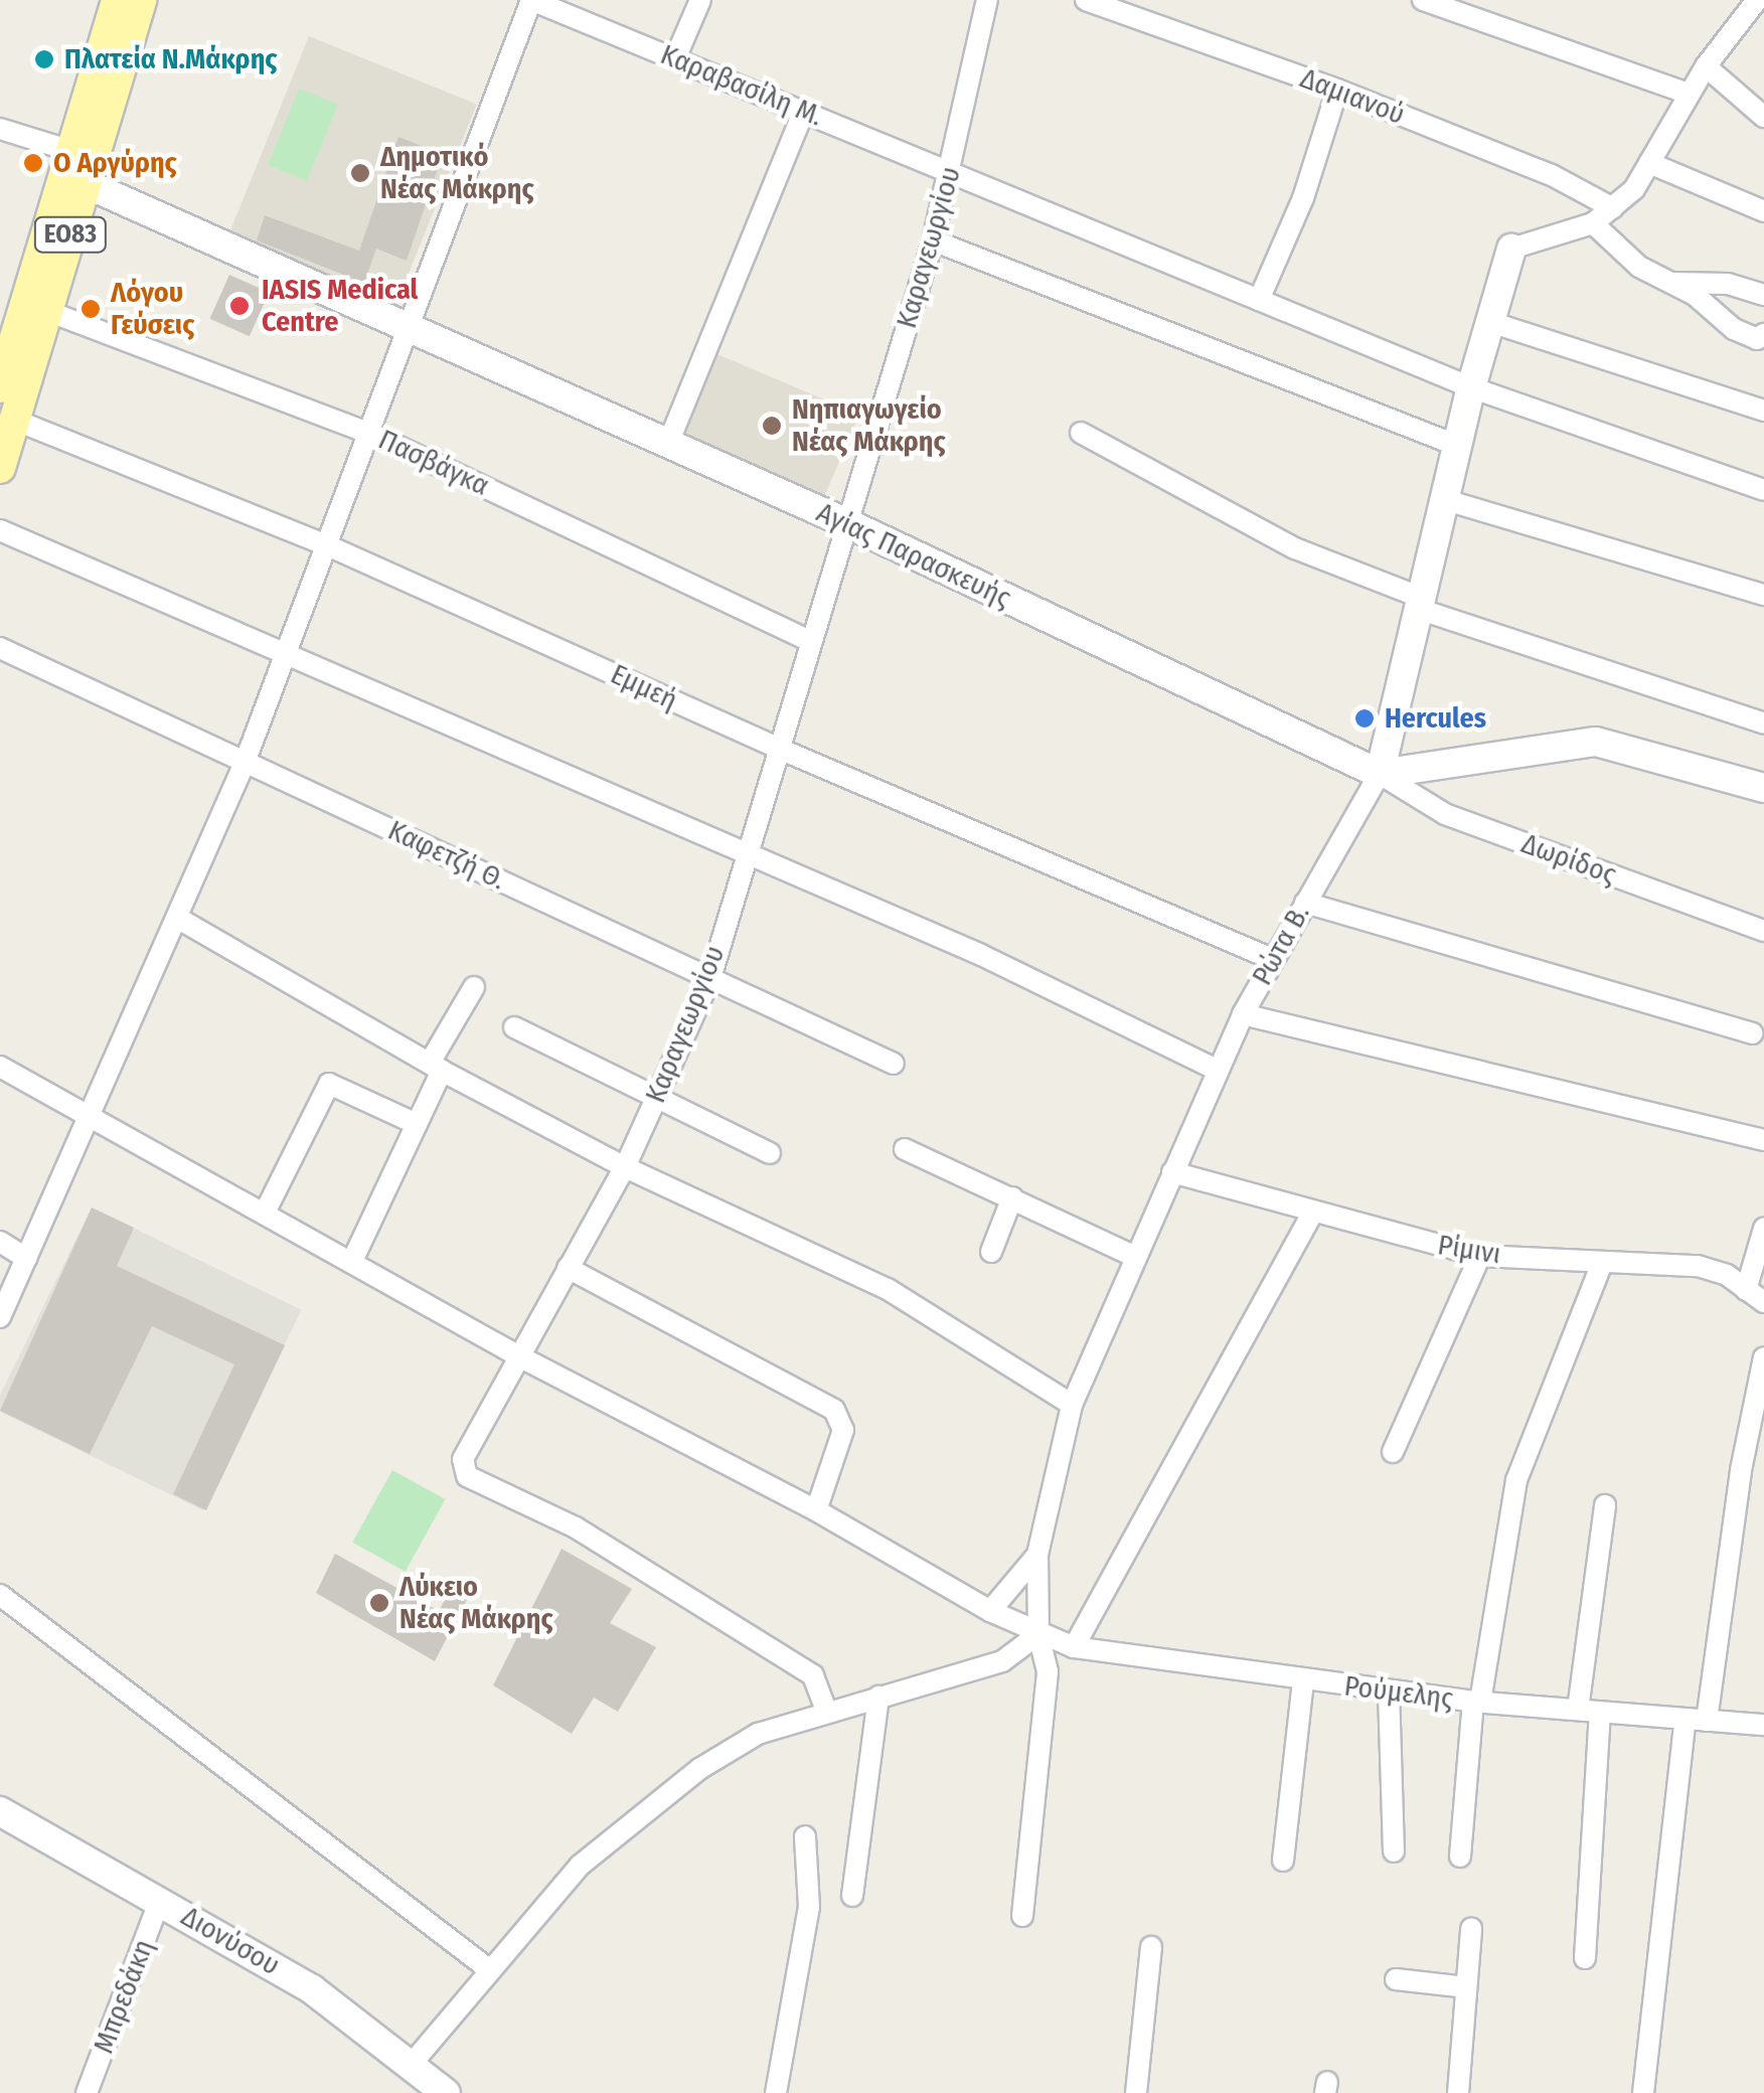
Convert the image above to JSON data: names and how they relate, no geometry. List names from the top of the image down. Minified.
{"streets":{"main road":["ΕΟ83"],"street":["Καραβασίλη Μ.","Δαμιανού","Καραγεωργίου","Πασβάγκα","Αγίας Παρασκευής","Εμμεή","Καφετζή Θ.","Δωρίδος","Ρώτα Β.","Ρίμινι","Ρούμελης","Διονύσου","Μπρεδάκη"]},"crossings":[["Καραβασίλη Μ.","Καραγεωργίου"],["Καραβασίλη Μ.","Ρώτα Β."],["ΕΟ83","Πασβάγκα"],["ΕΟ83","Αγίας Παρασκευής"],["ΕΟ83","Εμμεή"],["Καραγεωργίου","Πασβάγκα"],["Καραγεωργίου","Αγίας Παρασκευής"],["Καραγεωργίου","Εμμεή"],["Καραγεωργίου","Καφετζή Θ."],["Καραγεωργίου","Ρούμελης"],["Αγίας Παρασκευής","Δωρίδος"],["Αγίας Παρασκευής","Ρώτα Β."],["Εμμεή","Ρώτα Β."],["Δωρίδος","Ρώτα Β."],["Ρώτα Β.","Ρίμινι"],["Ρώτα Β.","Ρούμελης"],["Διονύσου","Μπρεδάκη"]],"places":["Πλατεία Ν.Μάκρης","Ο Αργύρης","Δημοτικό Νέας Μάκρης","IASIS Medical Centre","Λόγου Γεύσεις","Νηπιαγωγείο Νέας Μάκρης","Hercules","Λύκειο Νέας Μάκρης"]}
